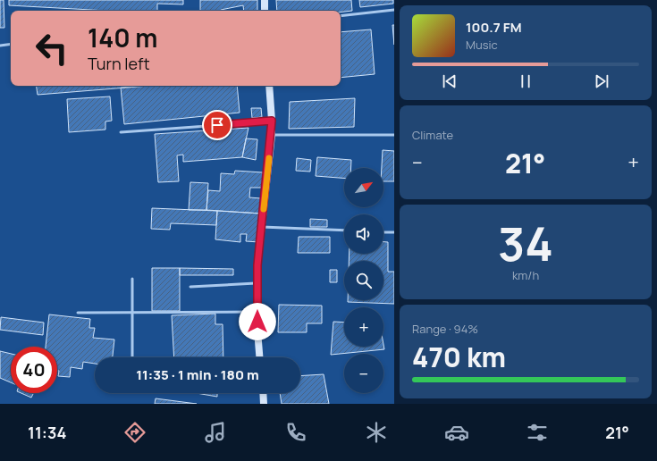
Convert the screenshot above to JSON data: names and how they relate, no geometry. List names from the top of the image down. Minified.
{"north":"top right","page":{"turn":["140 m","Turn left"],"song":["100.7 FM","Music"],"tile":["Climate",["34","km/h"],["Range · 94%","470 km"]],"heat":["−","21°","+"],"map_buttons":["+","−"],"limit":"40","trip":"11:35 · 1 min · 180 m","tabs":["11:34","21°"]}}
